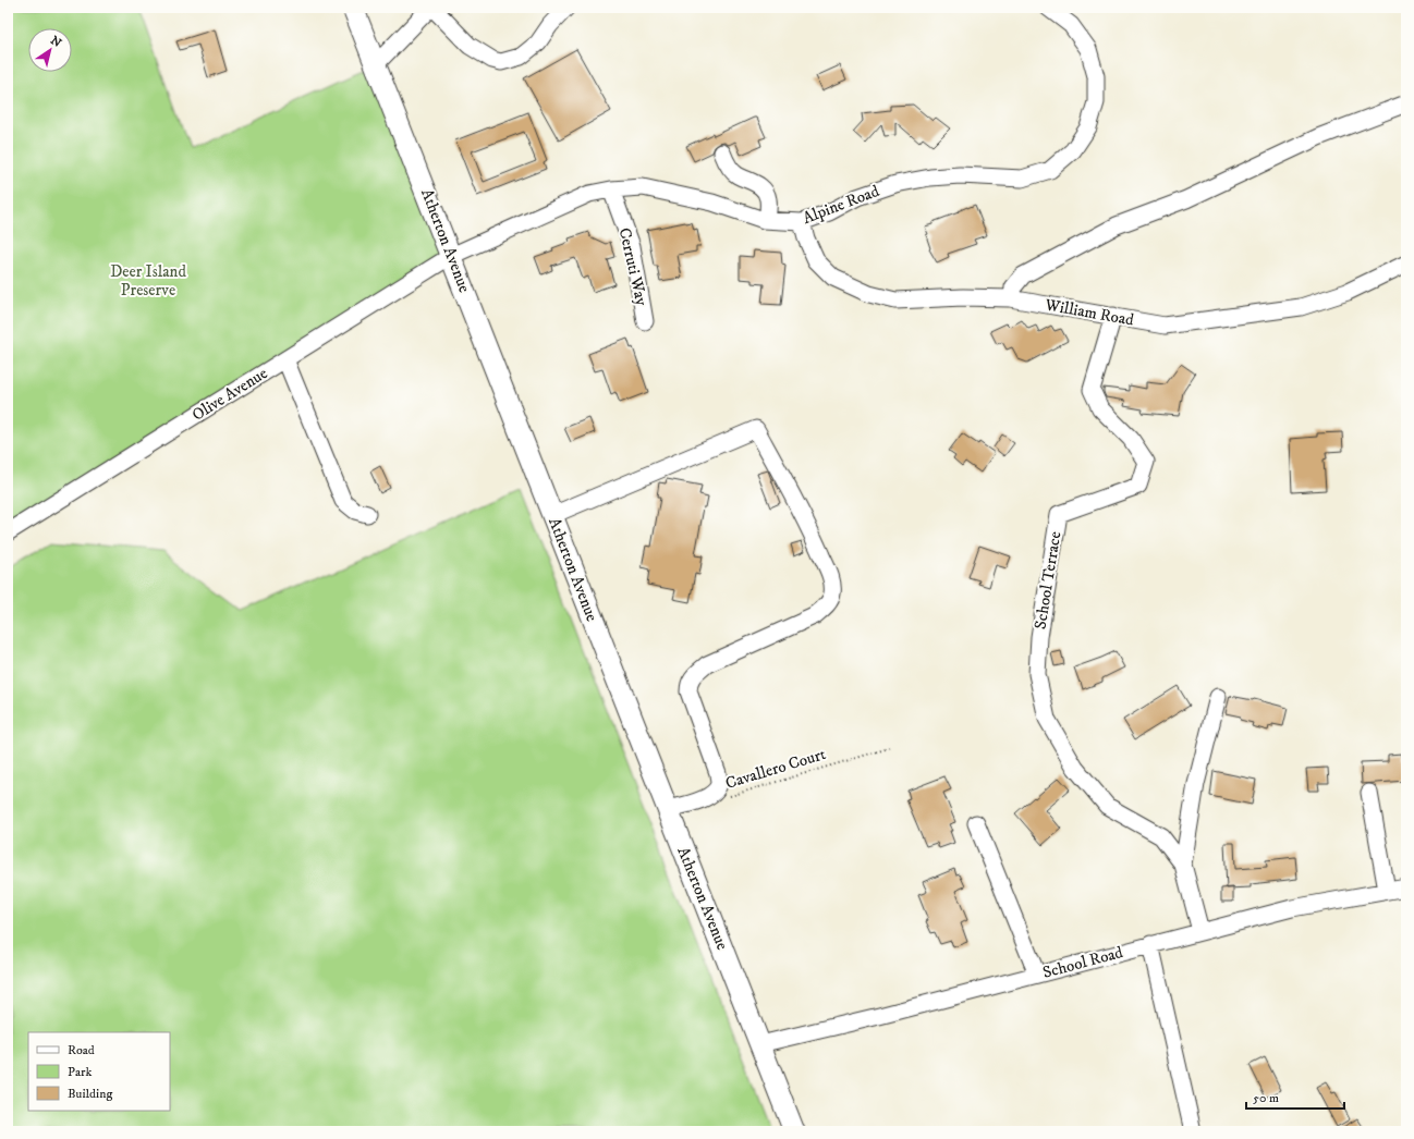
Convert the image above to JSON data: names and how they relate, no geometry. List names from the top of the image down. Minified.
{"streets":{"main road":["Atherton Avenue"],"street":["Alpine Road","Cerruti Way","William Road","Olive Avenue","School Terrace","School Road"],"path":["Cavallero Court"]},"crossings":[["Alpine Road","Atherton Avenue"],["Alpine Road","Cerruti Way"],["Alpine Road","William Road"],["Alpine Road","Olive Avenue"],["Atherton Avenue","Olive Avenue"],["Atherton Avenue","School Road"],["William Road","School Terrace"],["School Terrace","School Road"]],"parks":["Deer Island Preserve"],"legend":["Road","Park","Building"],"scale_bar":"50 m","north":"top right"}
